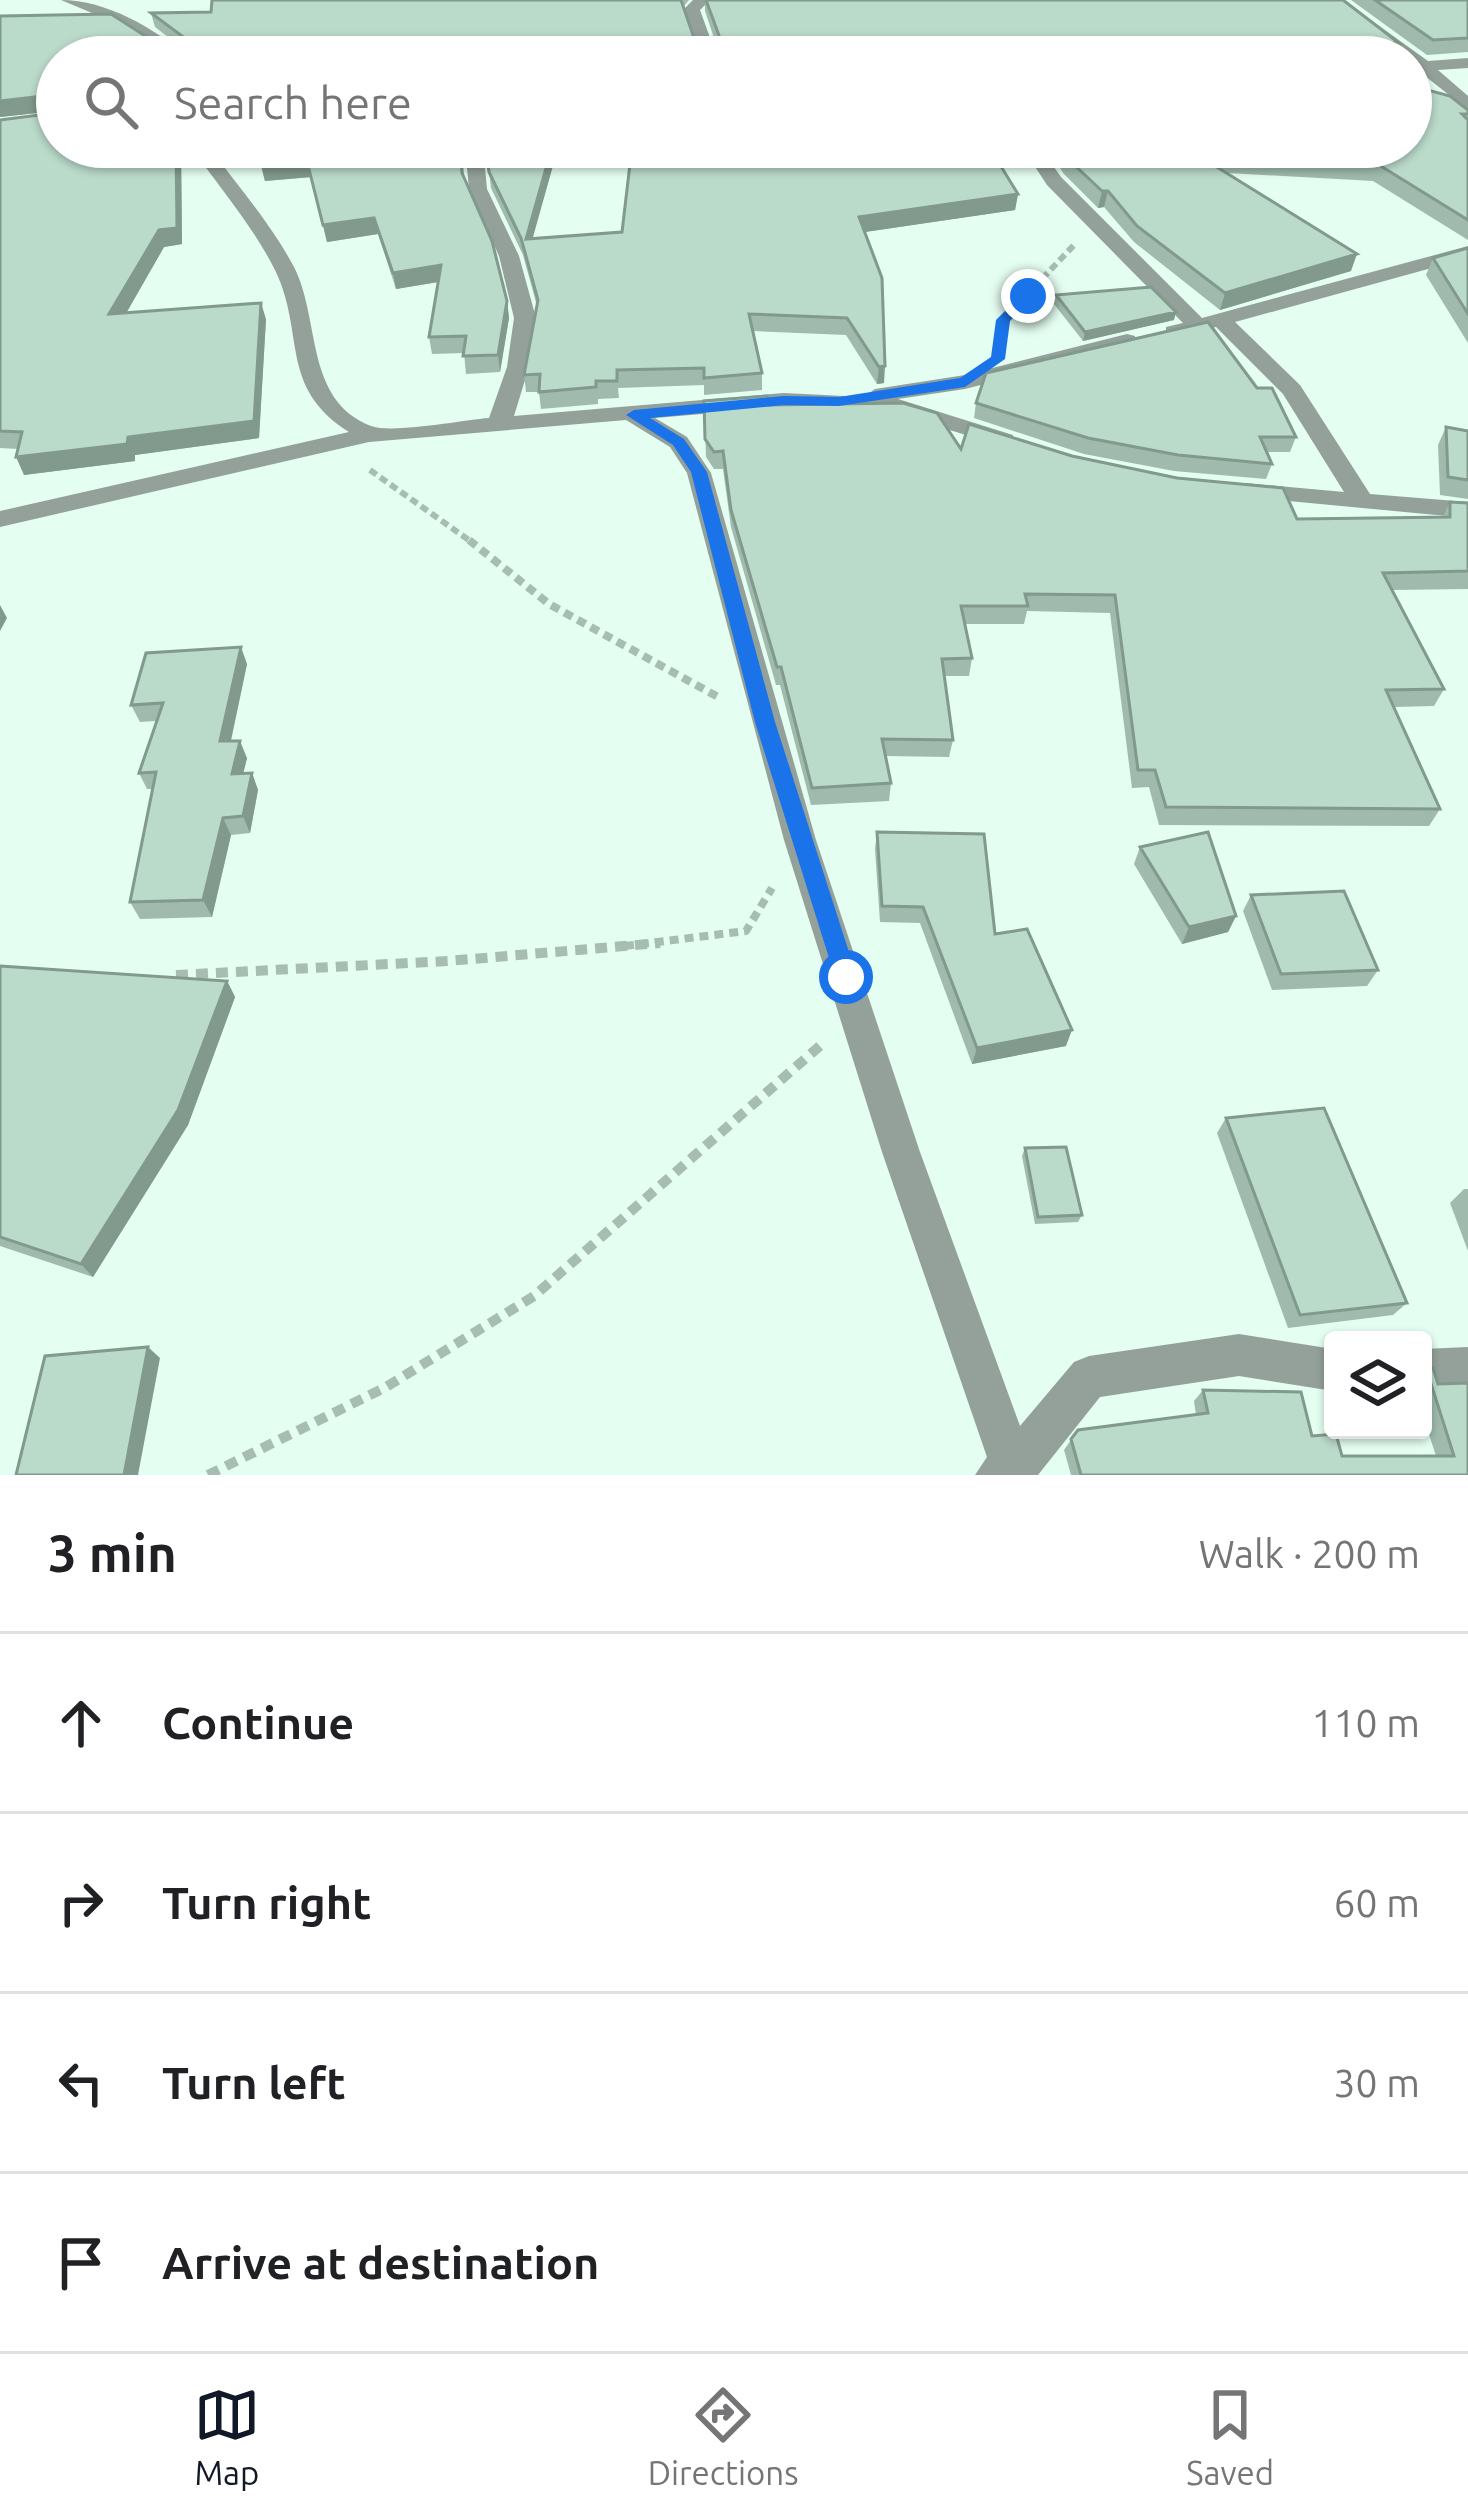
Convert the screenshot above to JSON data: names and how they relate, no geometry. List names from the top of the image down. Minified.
{"page":{"search":"Search here","heading":["3 min","Walk · 200 m"],"list":[["Continue","110 m"],["Turn right","60 m"],["Turn left","30 m"],"Arrive at destination"],"nav":["Map","Directions","Saved"]}}
